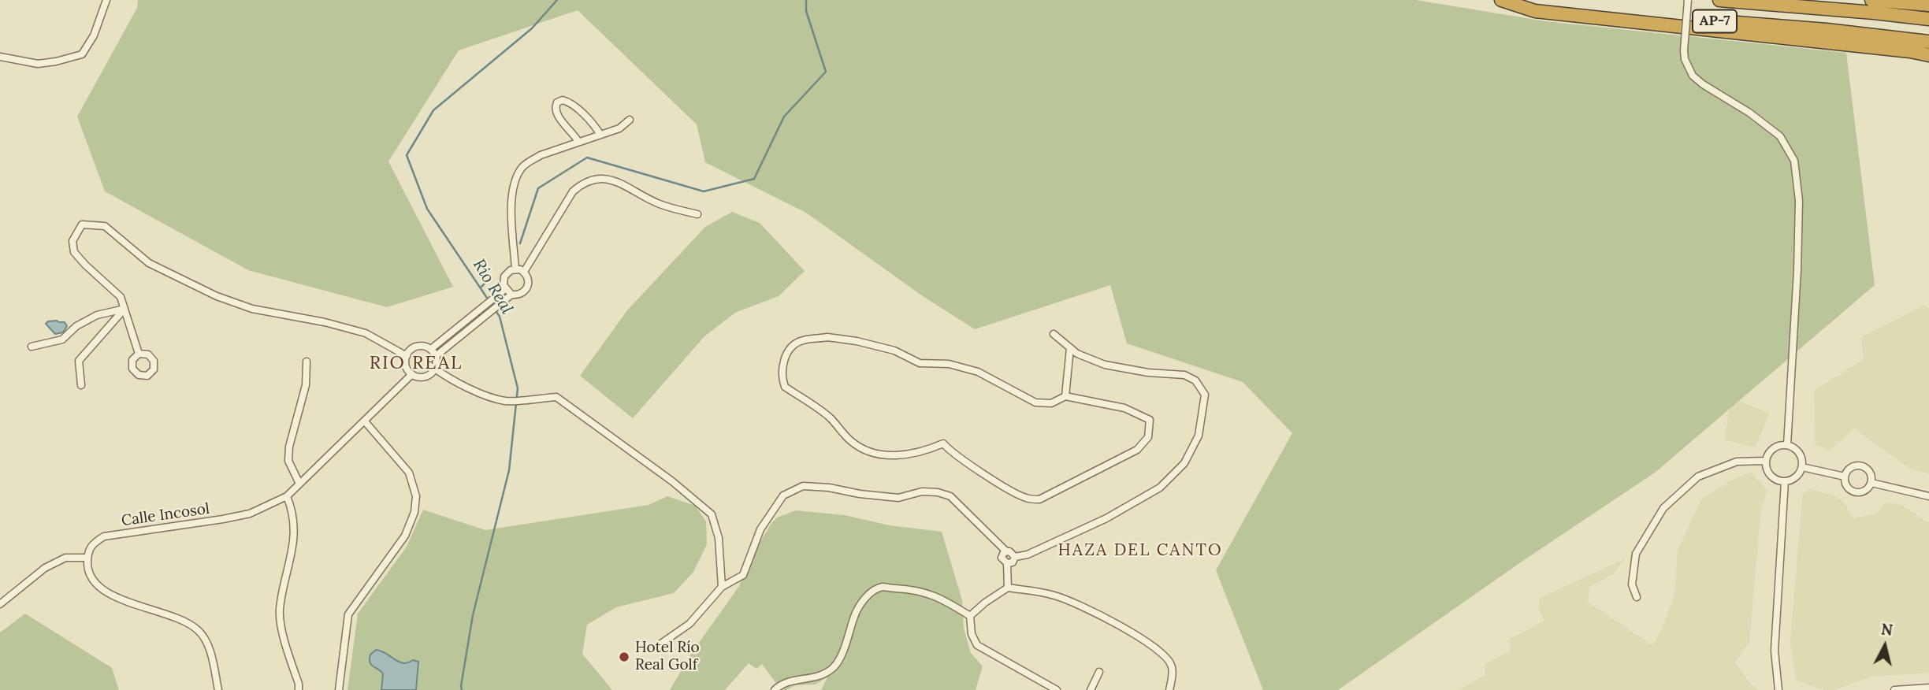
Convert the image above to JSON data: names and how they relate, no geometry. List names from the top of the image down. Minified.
{"streets":{"highway":["AP-7"],"street":["Calle Incosol"]},"districts":["RIO REAL","HAZA DEL CANTO"],"water":["Rio Real"],"places":["Hotel Río Real Golf"],"north":"top"}
